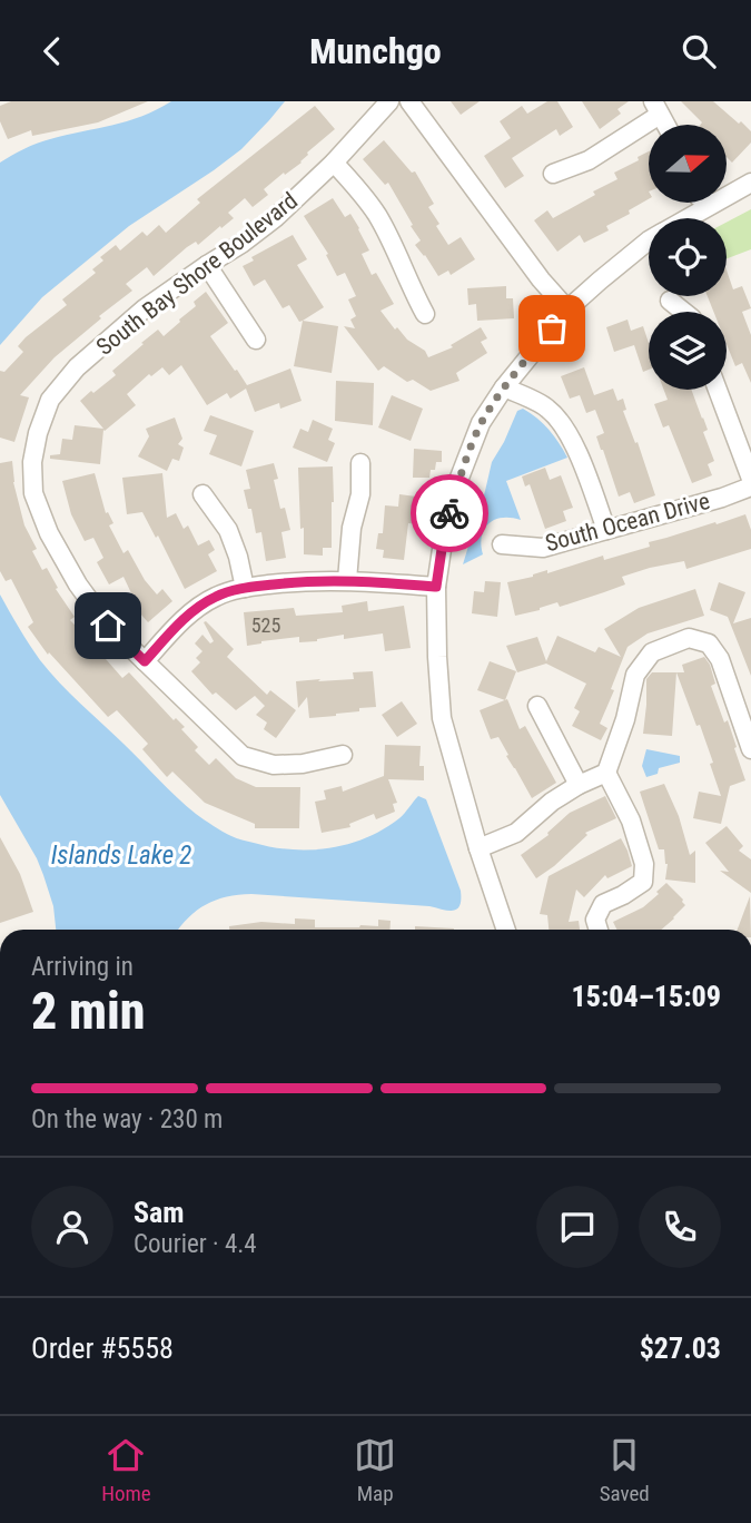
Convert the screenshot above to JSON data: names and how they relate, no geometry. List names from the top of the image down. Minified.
{"streets":{"street":["South Bay Shore Boulevard","South Ocean Drive"]},"water":["Islands Lake 2"],"house_numbers":["525"],"north":"right","page":{"header":"Munchgo","heading":["2 min","Arriving in","15:04–15:09"],"panel":["Sam","Courier · 4.4","Order #5558","$27.03"],"bar":"On the way · 230 m","tabs":["Home","Map","Saved"]}}
